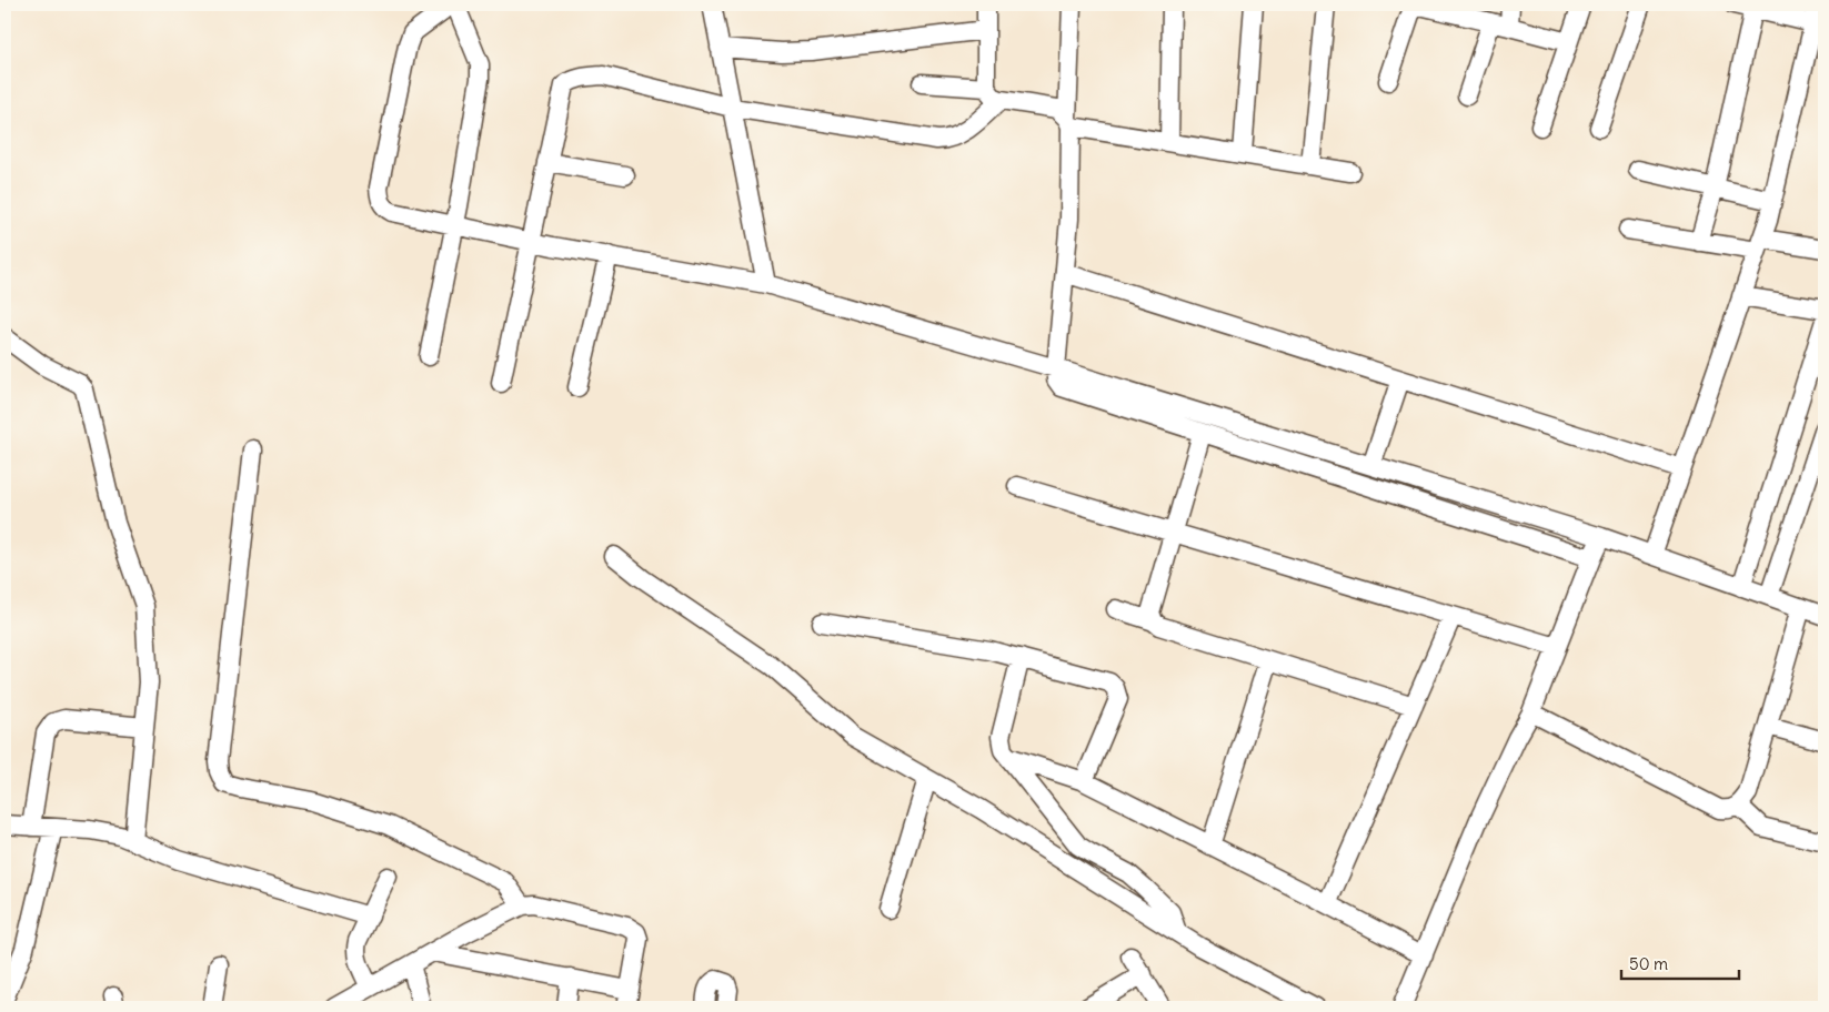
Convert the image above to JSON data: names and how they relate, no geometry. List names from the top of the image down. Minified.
{"scale_bar":"50 m"}
